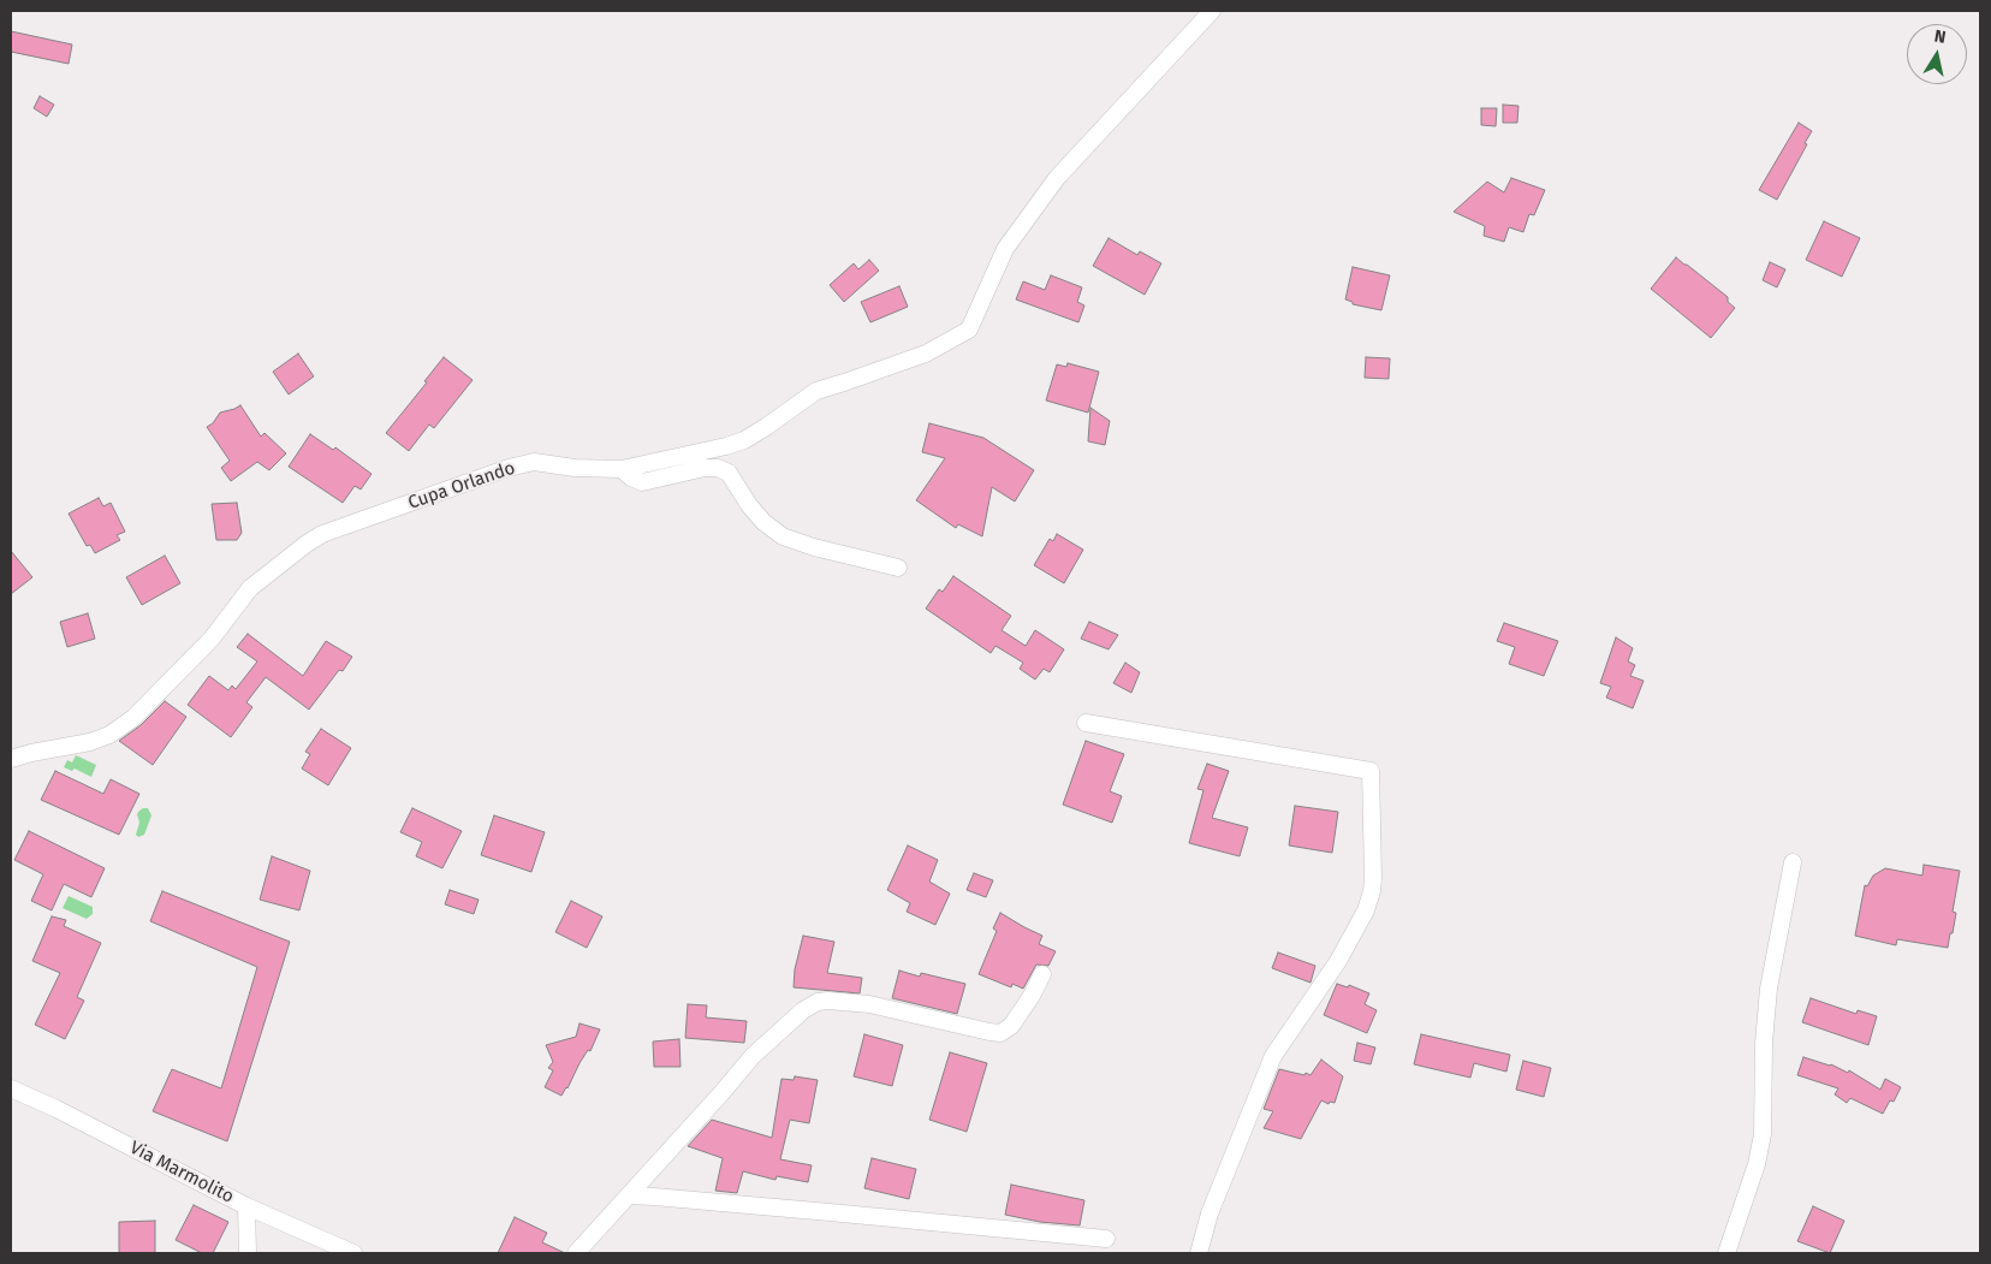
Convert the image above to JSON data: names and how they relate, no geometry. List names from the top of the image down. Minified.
{"streets":{"street":["Cupa Orlando","Via Marmolito"]},"north":"top"}
